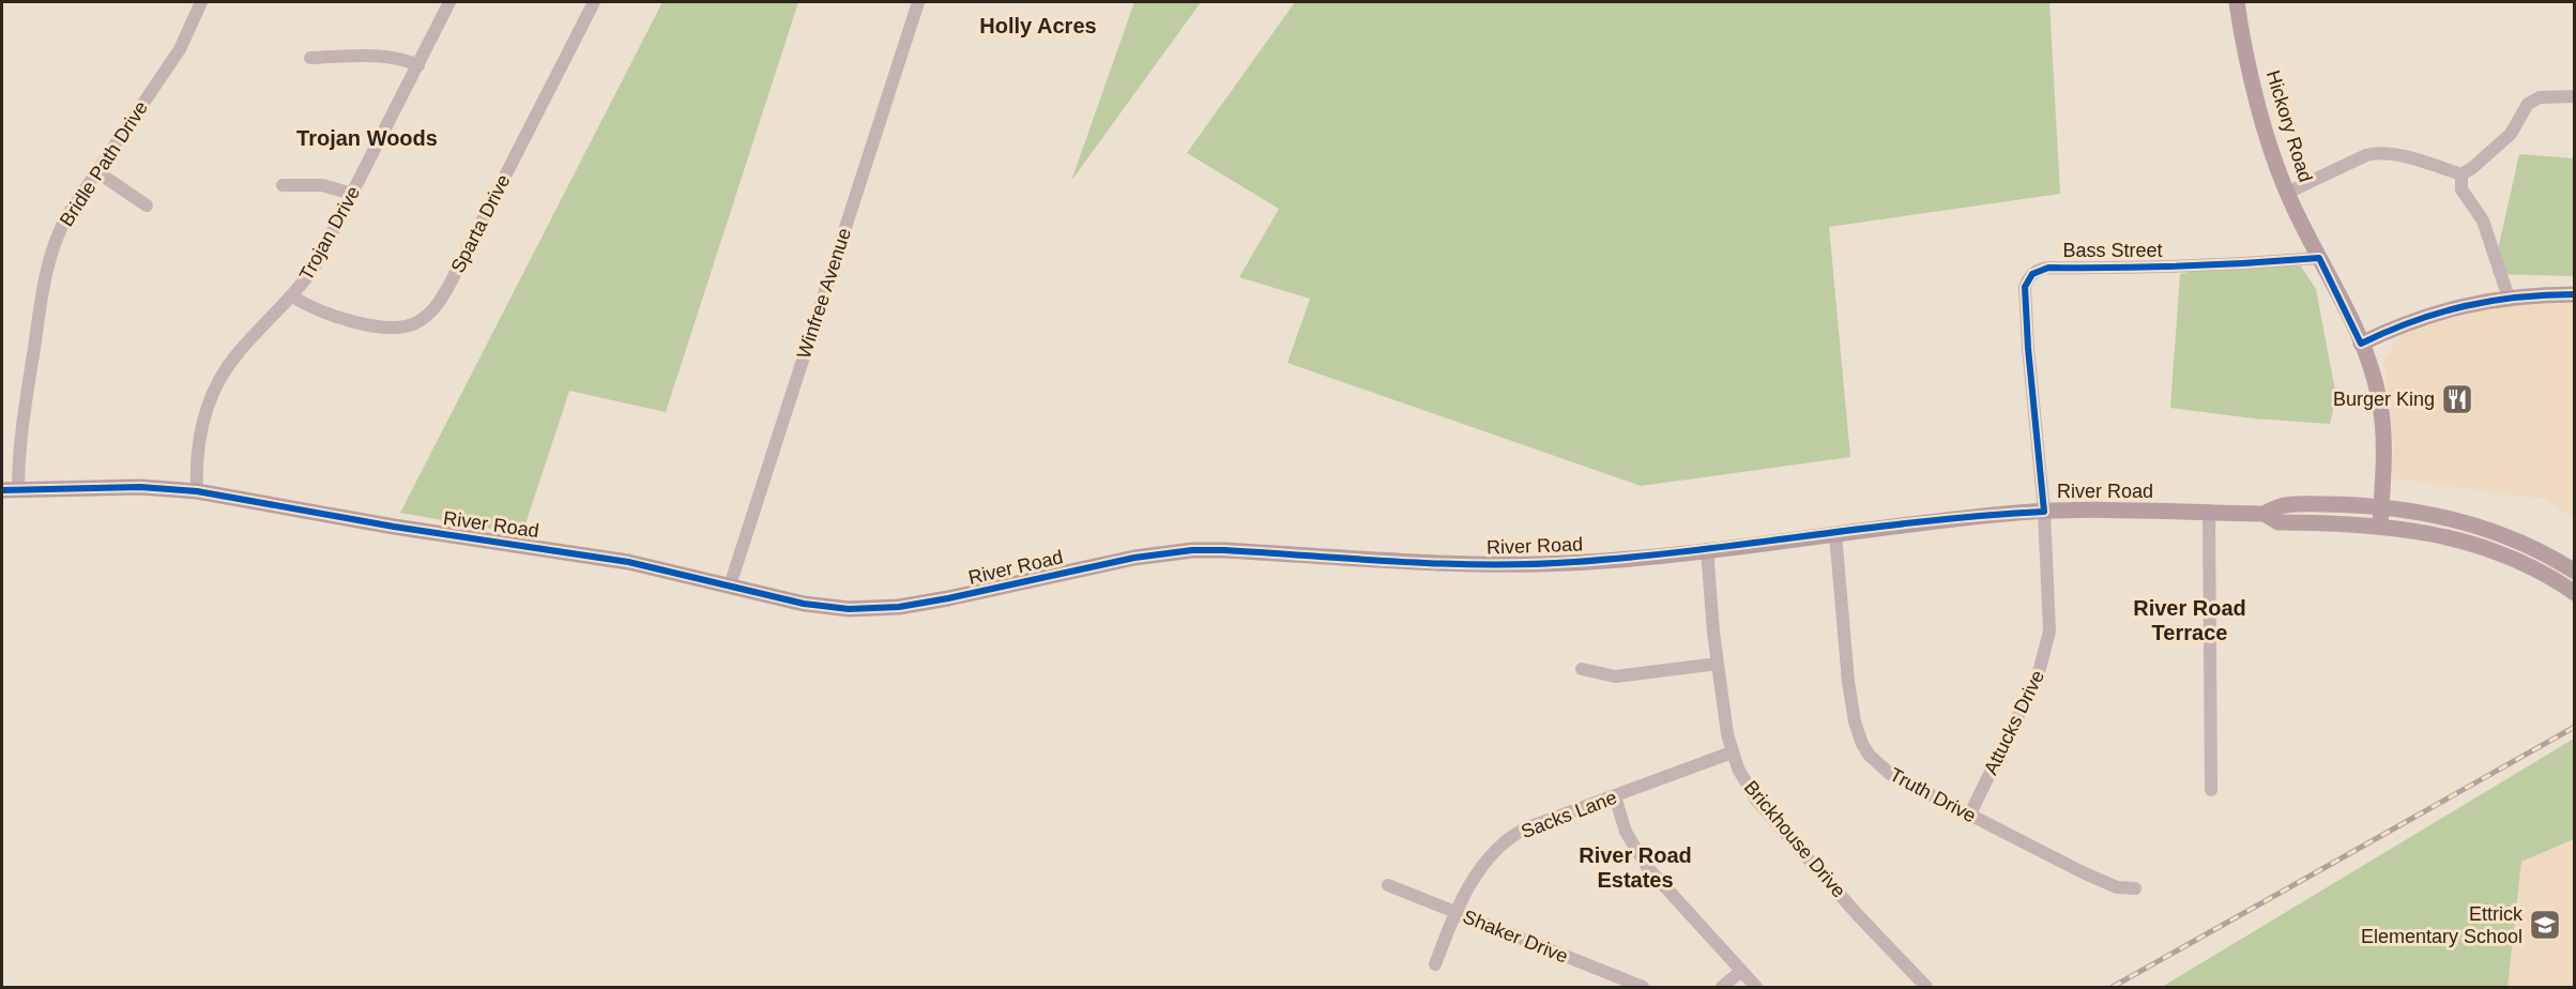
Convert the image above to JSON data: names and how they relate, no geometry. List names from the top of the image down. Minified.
{"streets":{"main road":["Hickory Road","River Road"],"street":["Bridle Path Drive","Sparta Drive","Trojan Drive","Bass Street","Winfree Avenue","Attucks Drive","Truth Drive","Sacks Lane","Brickhouse Drive","Shaker Drive"]},"crossings":[["Hickory Road","Bass Street"],["Hickory Road","River Road"],["Bridle Path Drive","River Road"],["Sparta Drive","Trojan Drive"],["Trojan Drive","River Road"],["Bass Street","River Road"],["Bass Street","Attucks Drive"],["Winfree Avenue","River Road"],["River Road","Attucks Drive"],["River Road","Truth Drive"],["River Road","Brickhouse Drive"],["Attucks Drive","Truth Drive"],["Sacks Lane","Brickhouse Drive"],["Sacks Lane","Shaker Drive"]],"districts":["Holly Acres","Trojan Woods","River Road Terrace","River Road Estates"],"places":{"restaurant":["Burger King"],"school or university":["Ettrick Elementary School"]}}
